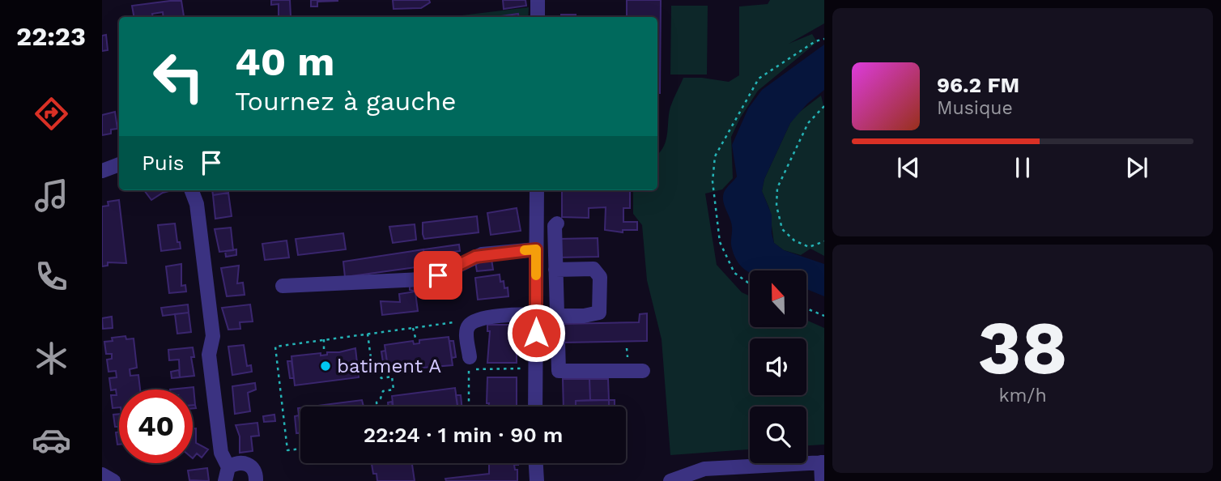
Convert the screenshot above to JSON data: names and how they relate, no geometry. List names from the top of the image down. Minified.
{"places":["batiment A"],"north":"top","page":{"tabs":"22:23","turn":["40 m","Tournez à gauche"],"song":["96.2 FM","Musique"],"then":"Puis","tile":["38","km/h"],"limit":"40","trip":"22:24 · 1 min · 90 m"}}
